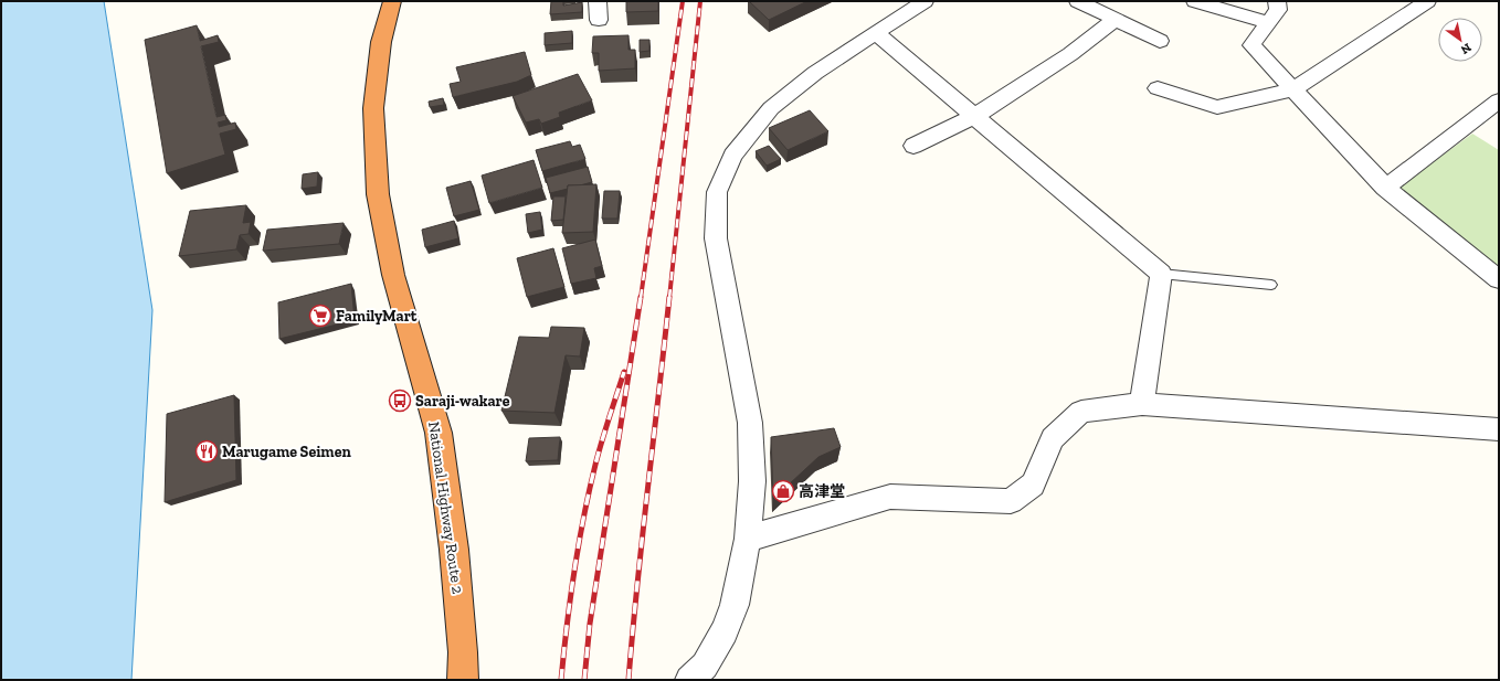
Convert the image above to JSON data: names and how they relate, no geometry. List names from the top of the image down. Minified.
{"streets":{"highway":["National Highway Route 2"]},"places":{"supermarket":["FamilyMart"],"bus stop":["Saraji-wakare"],"restaurant":["Marugame Seimen"],"shop":["高津堂"]},"north":"bottom right"}
